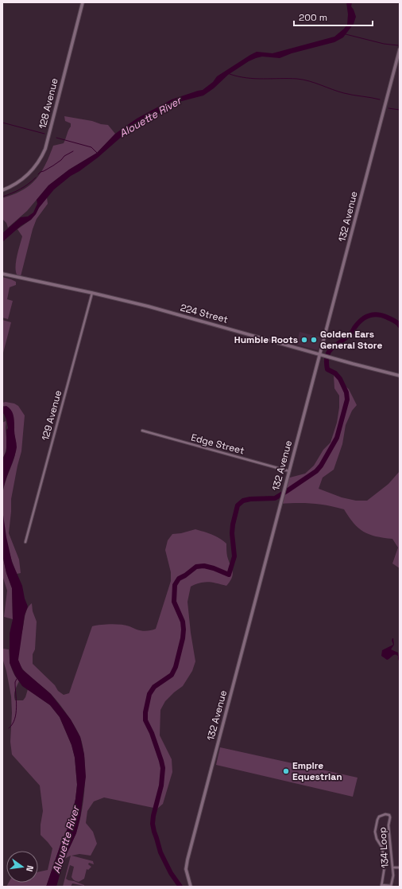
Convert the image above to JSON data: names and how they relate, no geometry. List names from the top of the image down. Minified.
{"streets":{"main road":["128 Avenue","132 Avenue","224 Street"],"street":["129 Avenue","Edge Street","134 Loop"]},"crossings":[["132 Avenue","224 Street"],["132 Avenue","Edge Street"],["224 Street","129 Avenue"]],"water":["Alouette River"],"places":["Humble Roots","Golden Ears General Store","Empire Equestrian"],"scale_bar":"200 m","north":"right"}
